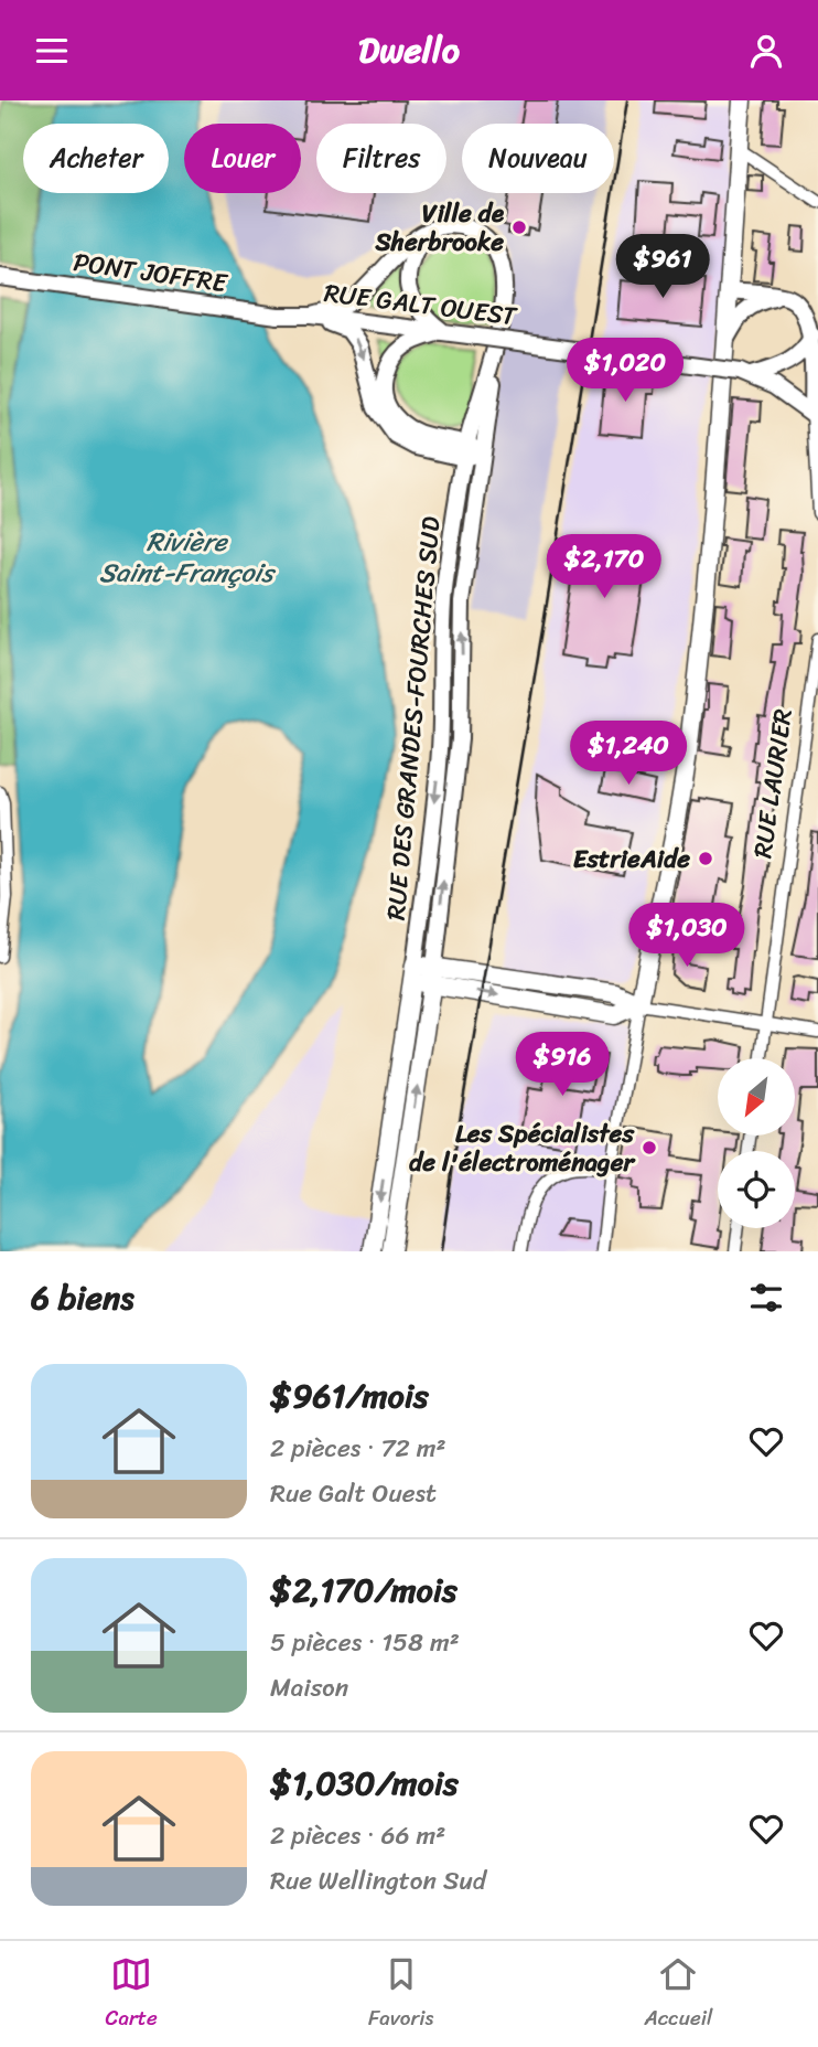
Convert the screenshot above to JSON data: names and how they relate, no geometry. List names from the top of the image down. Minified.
{"streets":{"main road":["PONT JOFFRE","RUE GALT OUEST","RUE DES GRANDES-FOURCHES SUD"],"street":["RUE LAURIER"]},"crossings":[["PONT JOFFRE","RUE GALT OUEST"]],"water":["Rivière Saint-François"],"places":["Ville de Sherbrooke","EstrieAide","Les Spécialistes de l'électroménager"],"north":"bottom left","page":{"header":"Dwello","chip":["Acheter","Louer","Filtres","Nouveau"],"price":["$961","$1,020","$2,170","$1,240","$1,030","$916"],"heading":"6 biens","list":[{"name":"$961/mois","note":"2 pièces · 72 m² · Rue Galt Ouest"},{"name":"$2,170/mois","note":"5 pièces · 158 m² · Maison"},{"name":"$1,030/mois","note":"2 pièces · 66 m² · Rue Wellington Sud"}],"tabs":["Carte","Favoris","Accueil"]}}
